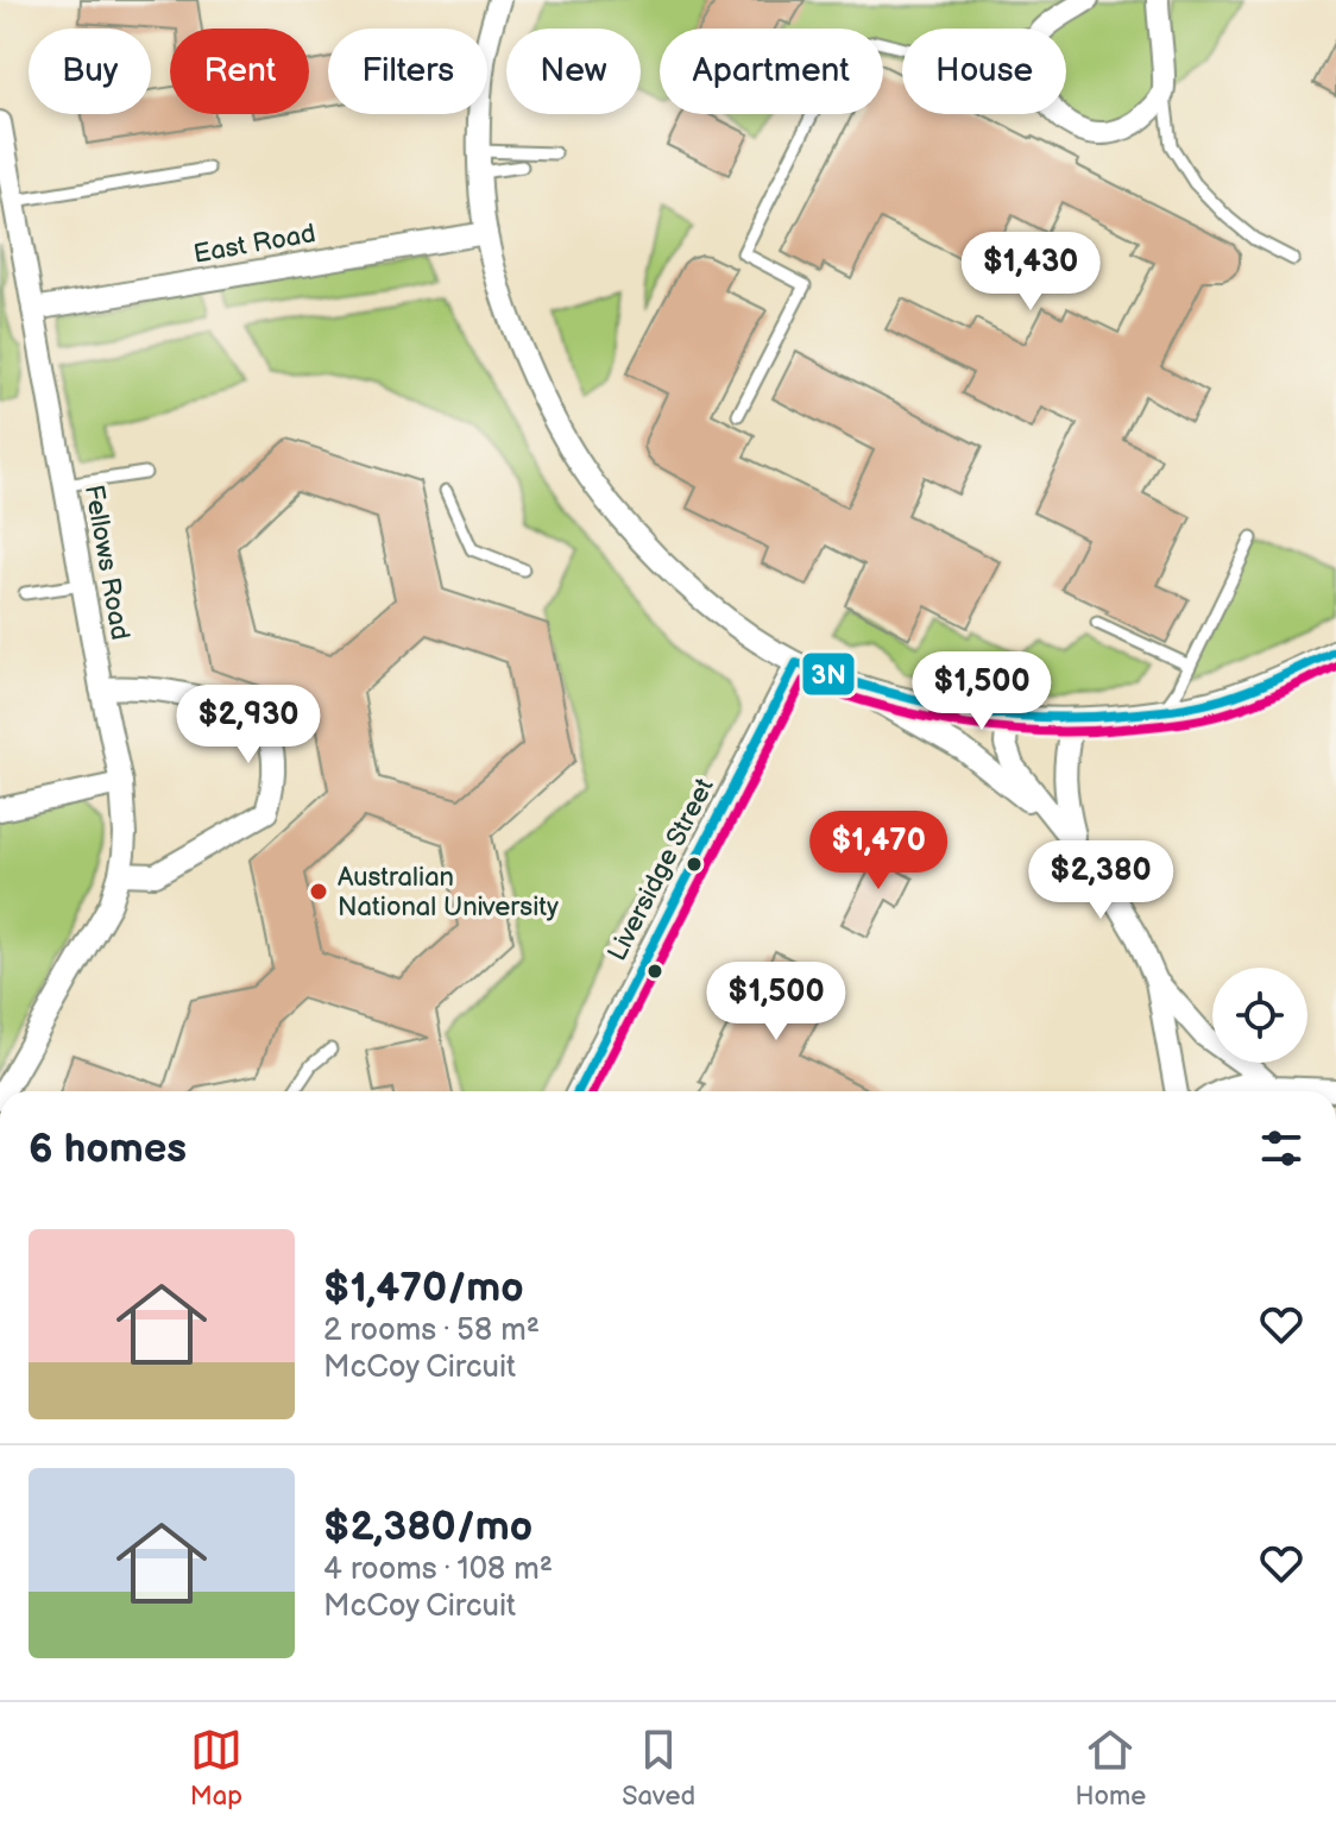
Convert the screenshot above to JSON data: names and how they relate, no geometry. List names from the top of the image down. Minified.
{"streets":{"street":["East Road","Fellows Road","Liversidge Street"]},"crossings":[["East Road","Fellows Road"]],"places":["Australian National University"],"lines":["transit line 3N"],"page":{"chip":["Buy","Rent","Filters","New","Apartment","House"],"price":["$1,430","$1,500","$2,930","$1,470","$2,380","$1,500"],"heading":"6 homes","list":[{"name":"$1,470/mo","note":"2 rooms · 58 m² · McCoy Circuit"},{"name":"$2,380/mo","note":"4 rooms · 108 m² · McCoy Circuit"}],"tabs":["Map","Saved","Home"]}}
